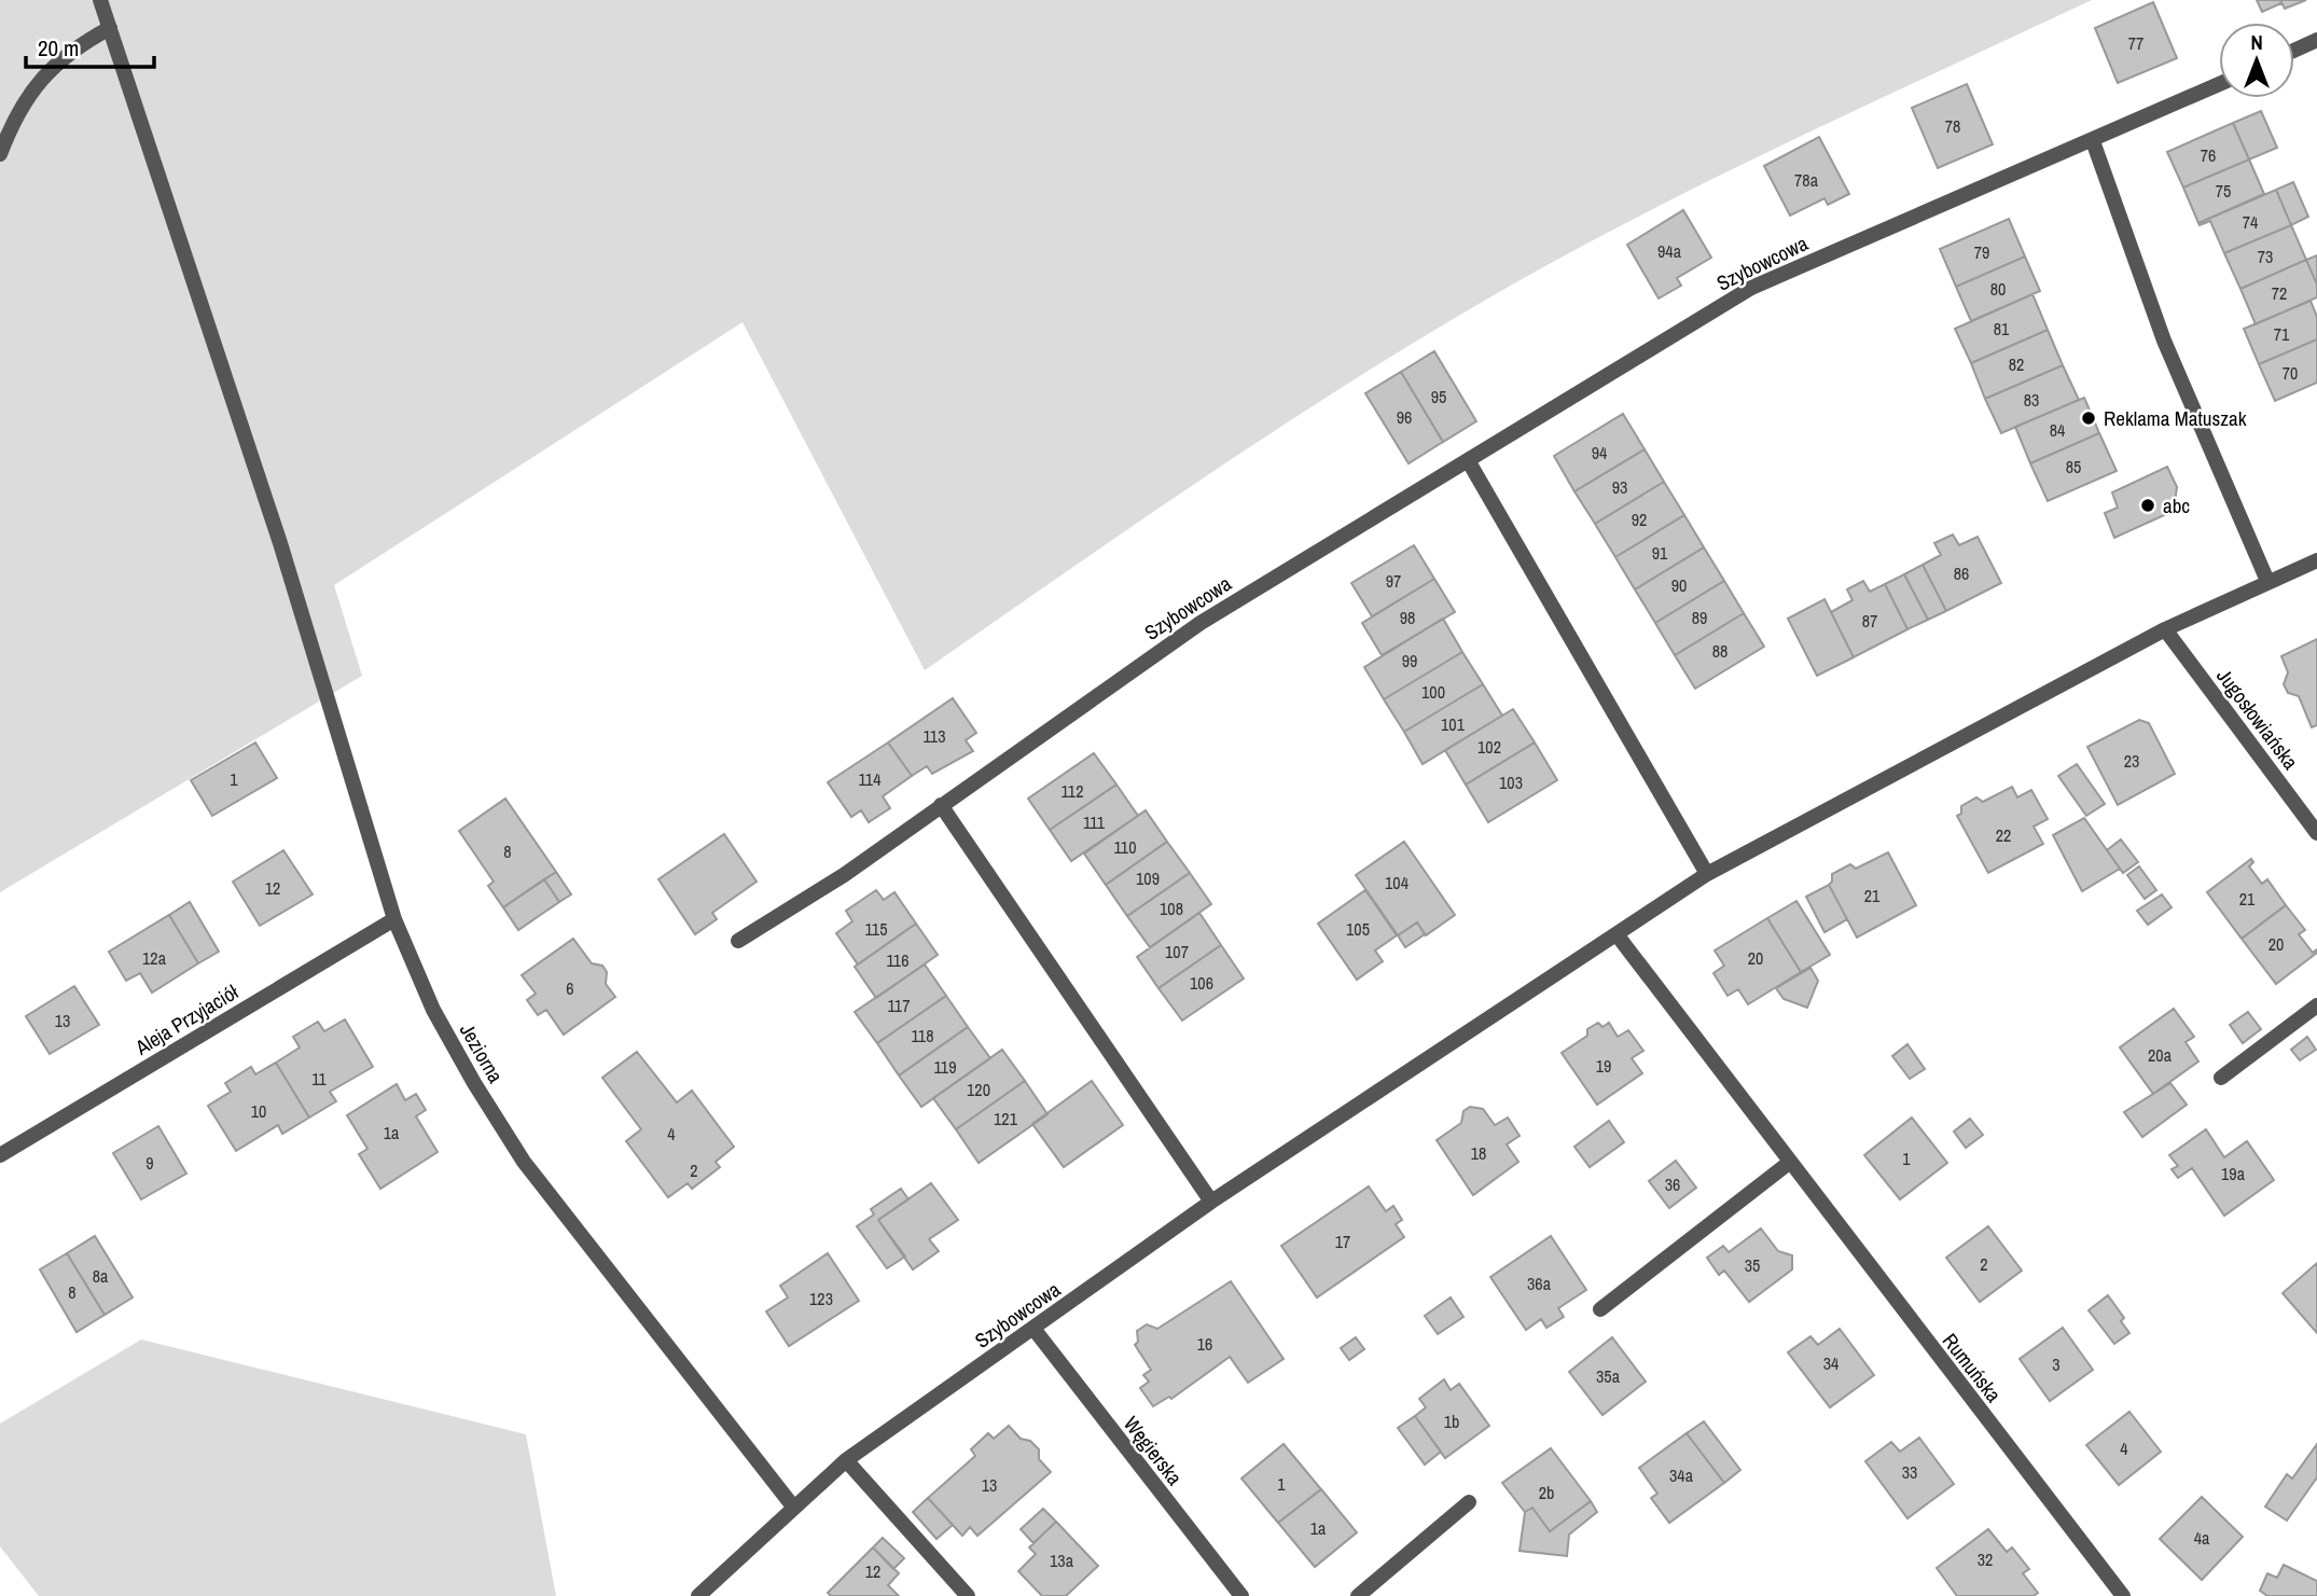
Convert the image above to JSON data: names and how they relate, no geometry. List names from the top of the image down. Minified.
{"streets":{"street":["Szybowcowa","Jugosłowiańska","Aleja Przyjaciół","Jeziorna","Rumuńska","Węgierska"]},"crossings":[["Szybowcowa","Jugosłowiańska"],["Szybowcowa","Jeziorna"],["Szybowcowa","Rumuńska"],["Szybowcowa","Węgierska"],["Aleja Przyjaciół","Jeziorna"]],"places":["Reklama Matuszak","abc"],"house_numbers":["77","78","76","78a","75","74","94a","79","73","80","72","81","71","82","70","95","83","96","84","94","85","93","92","91","86","97","90","98","89","87","88","99","100","101","113","102","23","1","114","103","112","111","22","110","8","109","104","12","21","21","108","115","105","20","107","12a","20","116","106","6","117","13","118","20a","19","119","11","120","10","121","1a","4","18","1","9","2","19a","36","17","2","35","8a","36a","8","123","16","34","3","35a","1b","4","33","34a","1","13","2b","1a","4a","32","13a","12"],"scale_bar":"20 m","north":"top"}
